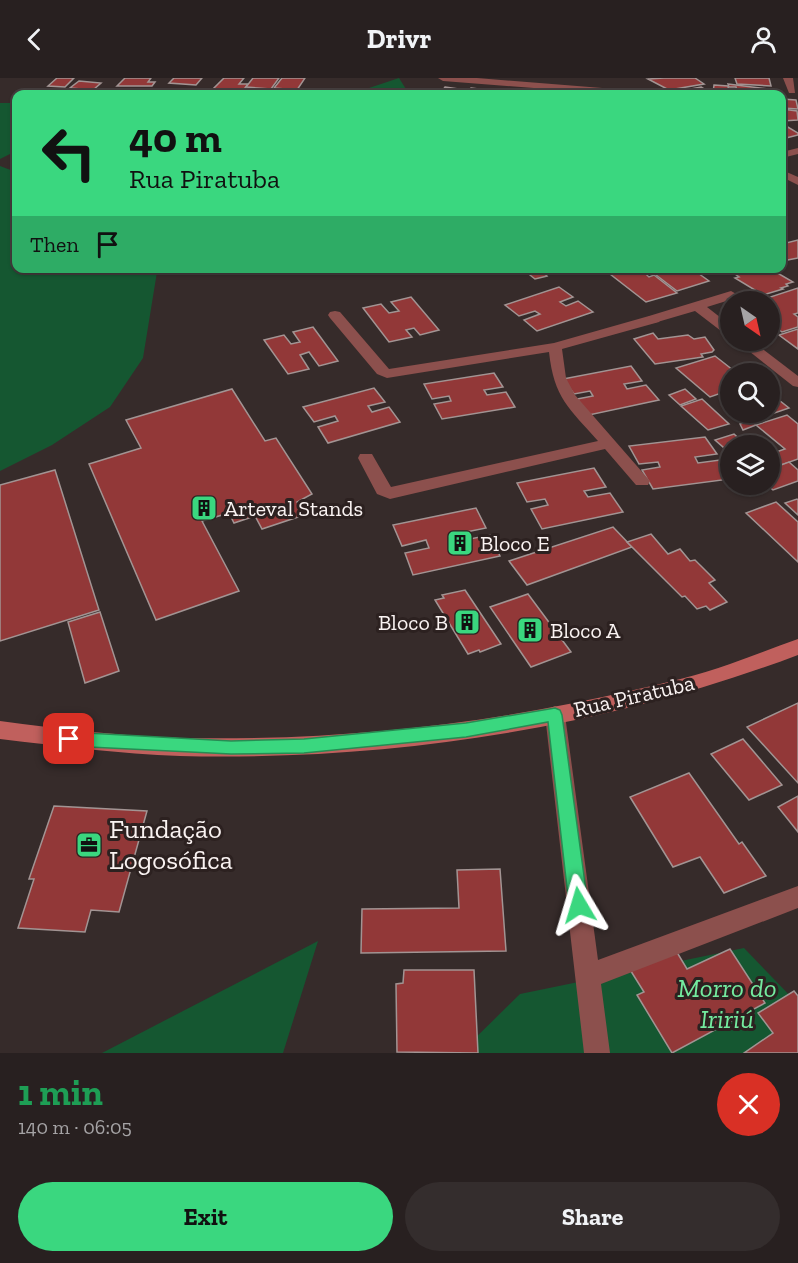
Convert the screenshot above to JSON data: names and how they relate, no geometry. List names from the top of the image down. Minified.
{"streets":{"main road":["Rua Piratuba"]},"parks":["Morro do Iririú"],"places":{"building":["Arteval Stands","Bloco E","Bloco B","Bloco A"],"office":["Fundação Logosófica"]},"north":"bottom right","page":{"header":"Drivr","turn":["40 m","Rua Piratuba"],"then":"Then","heading":["1 min","140 m · 06:05"],"buttons":["Exit","Share"]}}
